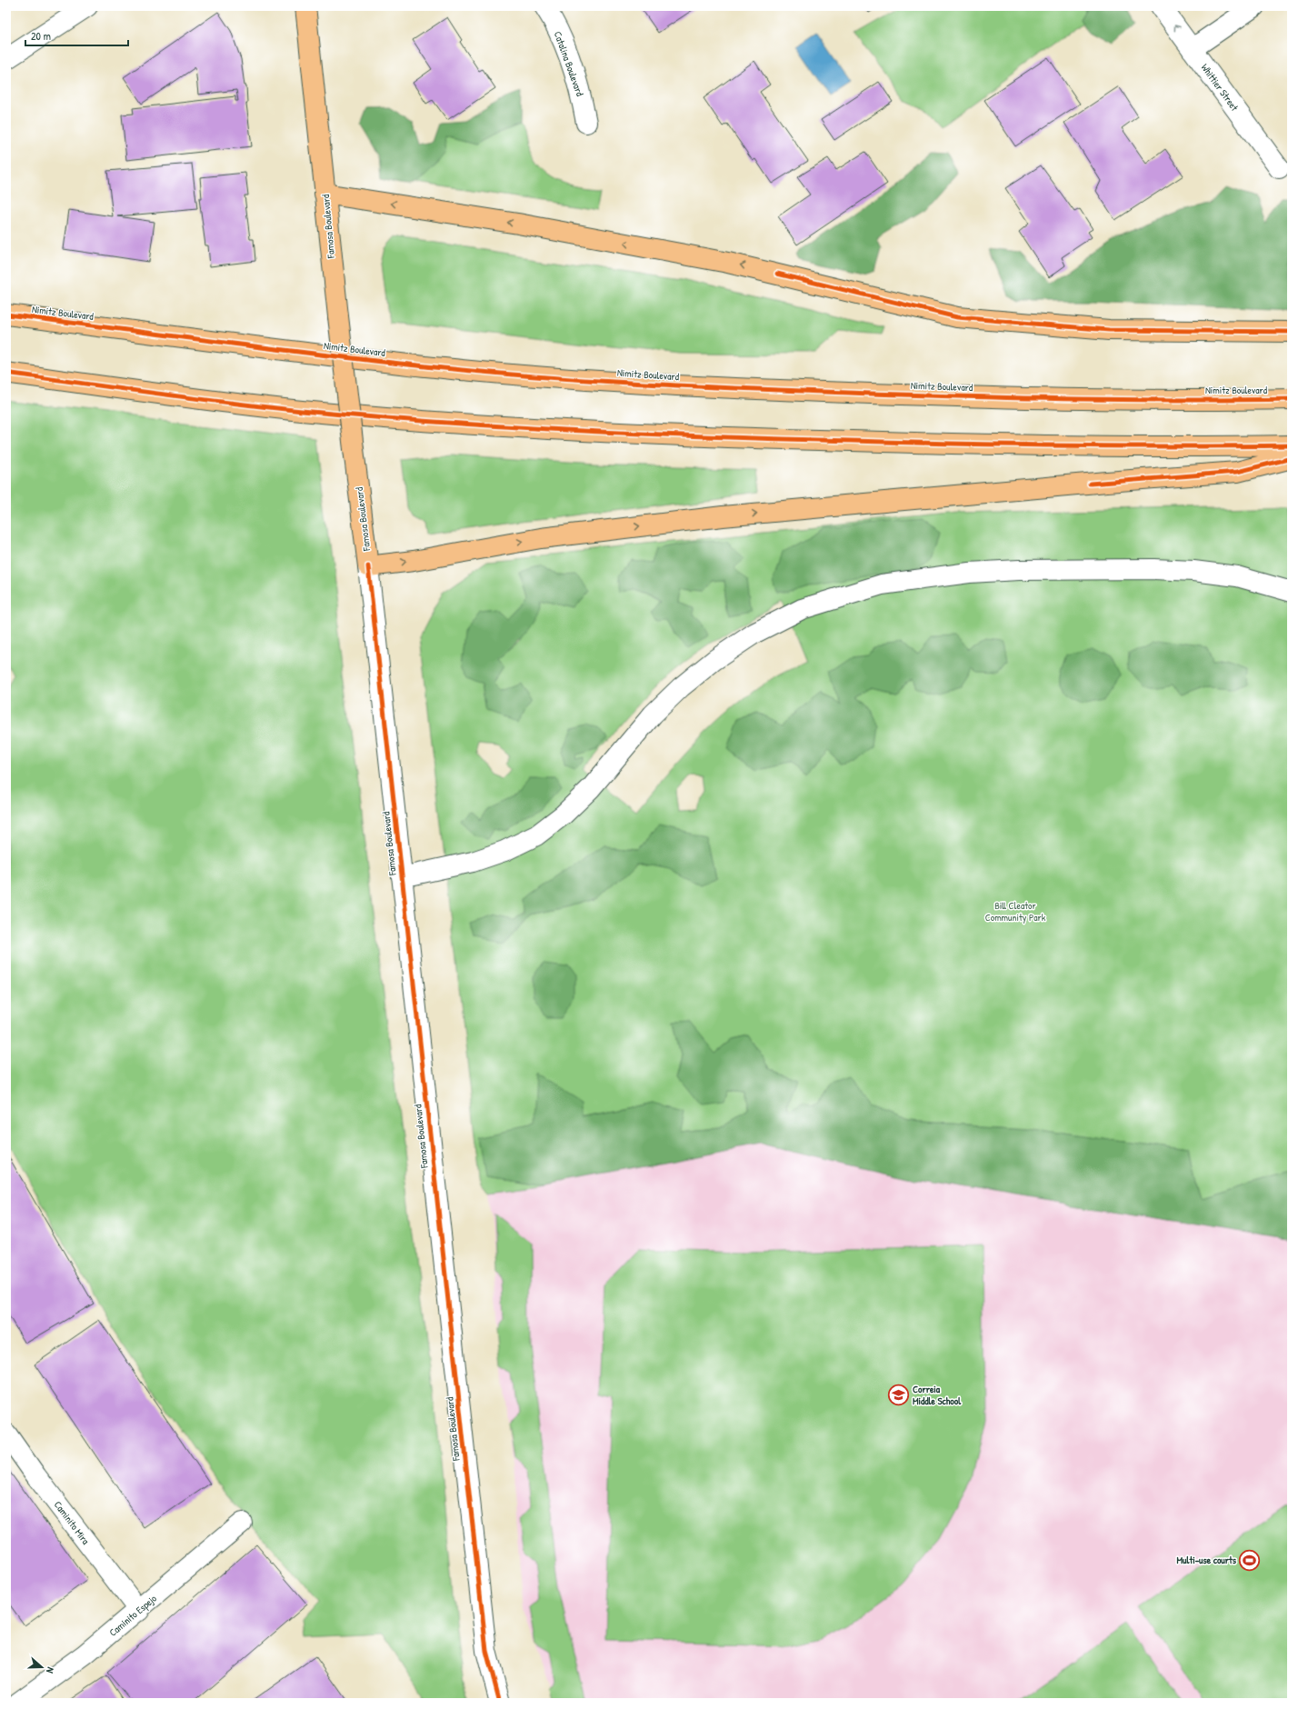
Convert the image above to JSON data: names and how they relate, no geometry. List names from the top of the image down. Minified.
{"streets":{"main road":["Famosa Boulevard","Nimitz Boulevard"],"street":["Catalina Boulevard","Whittier Street","Caminito Mira","Caminito Espejo"]},"crossings":[["Caminito Mira","Caminito Espejo"]],"parks":["Bill Cleator Community Park"],"places":{"school or university":["Correia Middle School"],"sports":["Multi-use courts"]},"scale_bar":"20 m","north":"right"}
